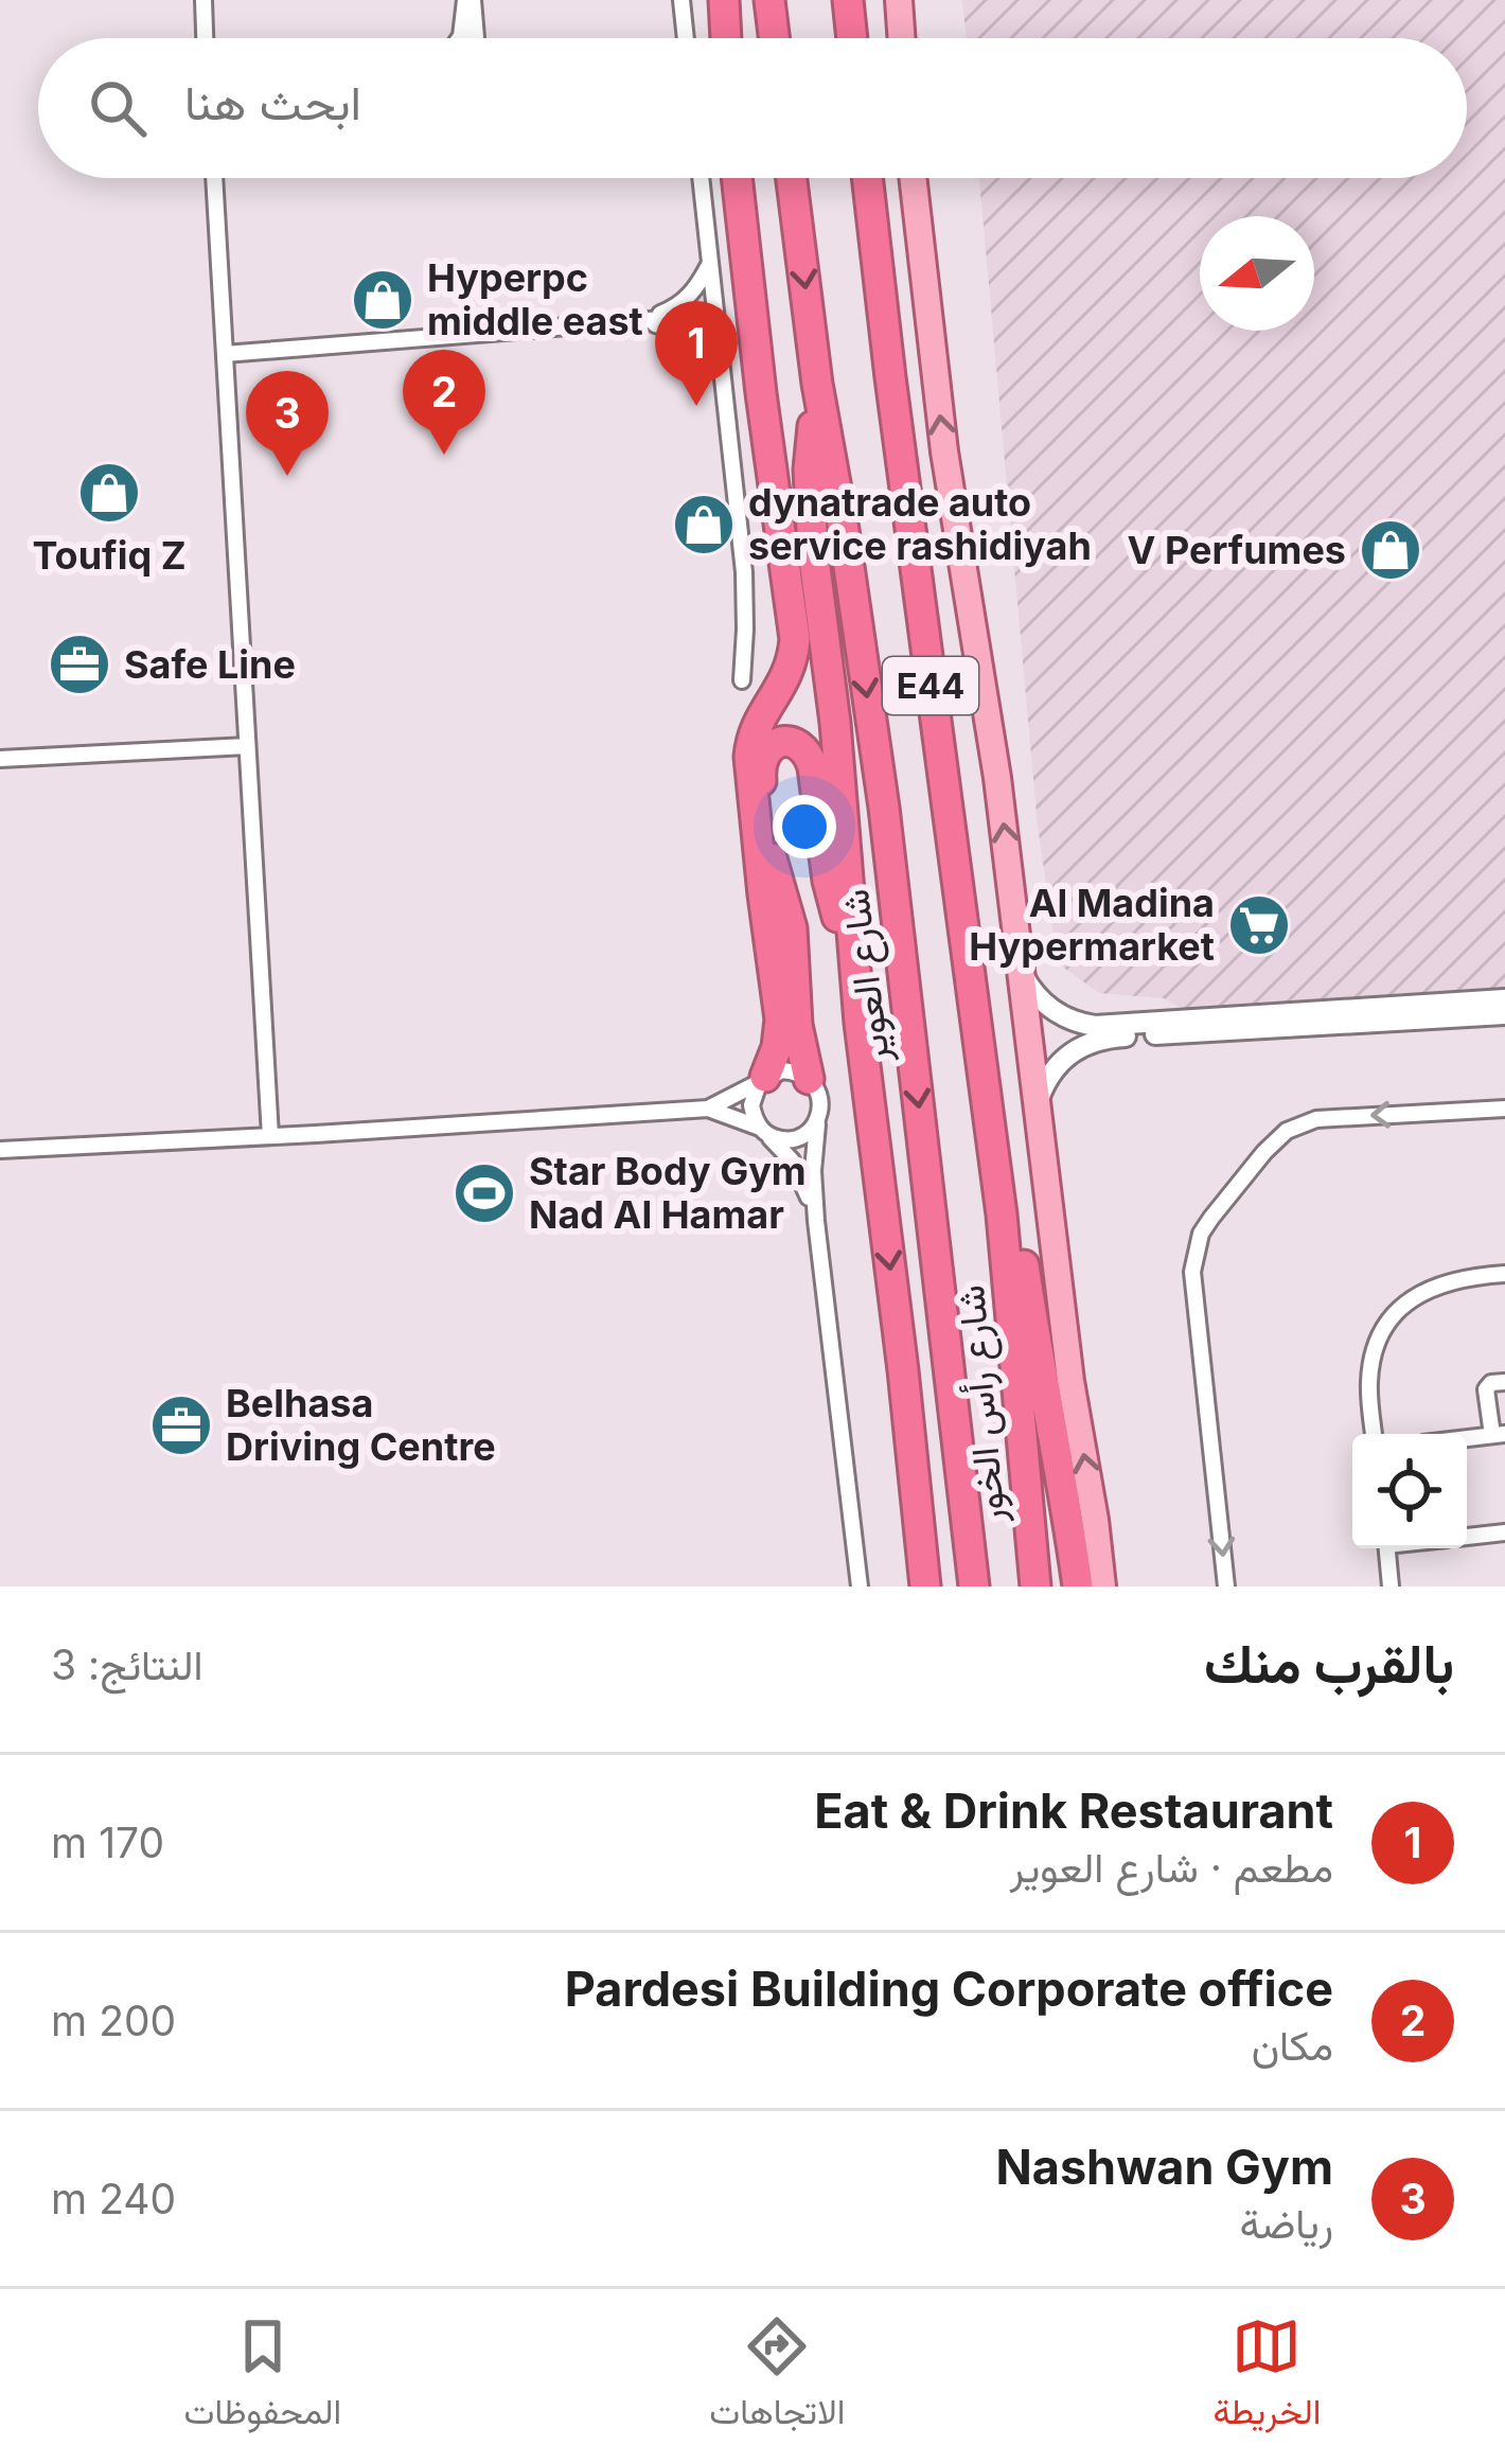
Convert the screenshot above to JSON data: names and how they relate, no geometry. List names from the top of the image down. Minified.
{"streets":{"highway":["E44","شارع العوير","شارع رأس الخور"]},"crossings":[["E44","شارع رأس الخور"]],"places":{"shop":["Hyperpc middle east","Toufiq Z","dynatrade auto service rashidiyah","V Perfumes"],"office":["Safe Line","Belhasa Driving Centre"],"supermarket":["Al Madina Hypermarket"],"sports":["Star Body Gym Nad Al Hamar"]},"north":"left","page":{"search":"ابحث هنا","pins":["1","2","3"],"heading":["بالقرب منك","النتائج: 3"],"list":[{"mark":"1","name":"Eat & Drink Restaurant","note":"مطعم · شارع العوير","value":"170 m"},{"mark":"2","name":"Pardesi Building Corporate office","note":"مكان","value":"200 m"},{"mark":"3","name":"Nashwan Gym","note":"رياضة","value":"240 m"}],"nav":["الخريطة","الاتجاهات","المحفوظات"]}}
